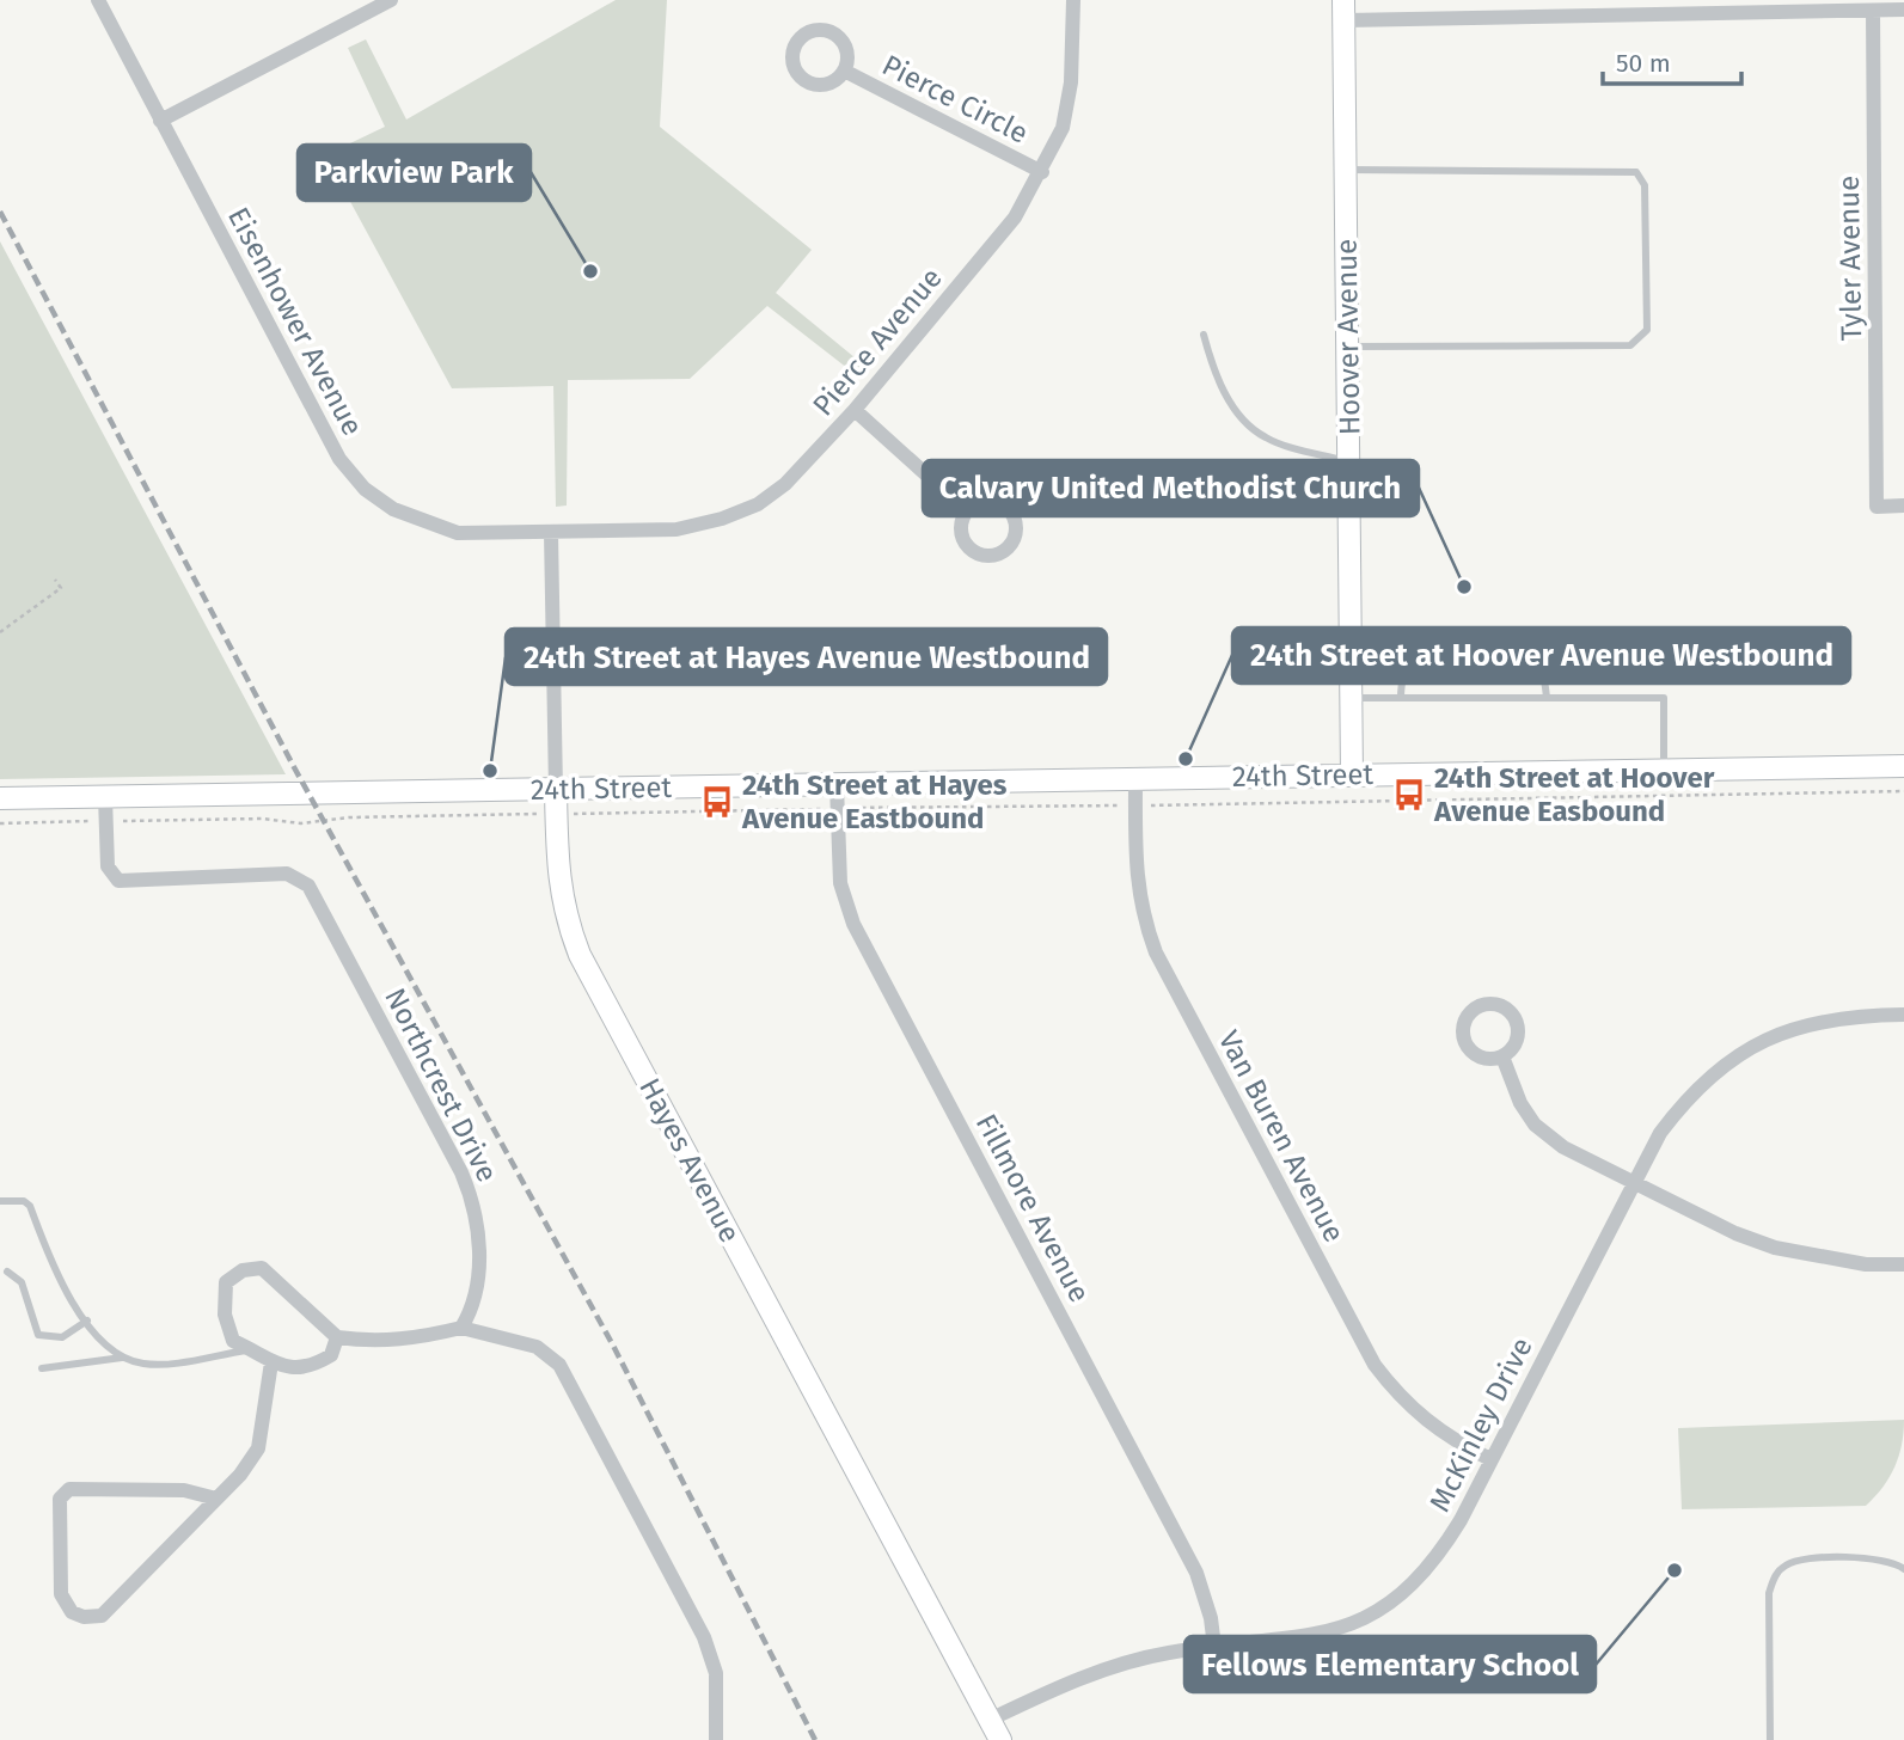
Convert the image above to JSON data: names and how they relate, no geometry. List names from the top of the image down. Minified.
{"streets":{"main road":["Hoover Avenue","24th Street","Hayes Avenue"],"street":["Pierce Circle","Tyler Avenue","Eisenhower Avenue","Pierce Avenue","Northcrest Drive","Van Buren Avenue","Fillmore Avenue","McKinley Drive"]},"crossings":[["Pierce Circle","Pierce Avenue"],["Eisenhower Avenue","Pierce Avenue"],["Eisenhower Avenue","Hayes Avenue"],["Hoover Avenue","24th Street"],["Pierce Avenue","Hayes Avenue"],["24th Street","Northcrest Drive"],["24th Street","Van Buren Avenue"],["24th Street","Hayes Avenue"],["24th Street","Fillmore Avenue"],["Van Buren Avenue","McKinley Drive"],["Hayes Avenue","McKinley Drive"],["Fillmore Avenue","McKinley Drive"]],"places":{"other":["Parkview Park","Calvary United Methodist Church","24th Street at Hoover Avenue Westbound","24th Street at Hayes Avenue Westbound","Fellows Elementary School"],"bus stop":["24th Street at Hoover Avenue Easbound","24th Street at Hayes Avenue Eastbound"]},"scale_bar":"50 m"}
